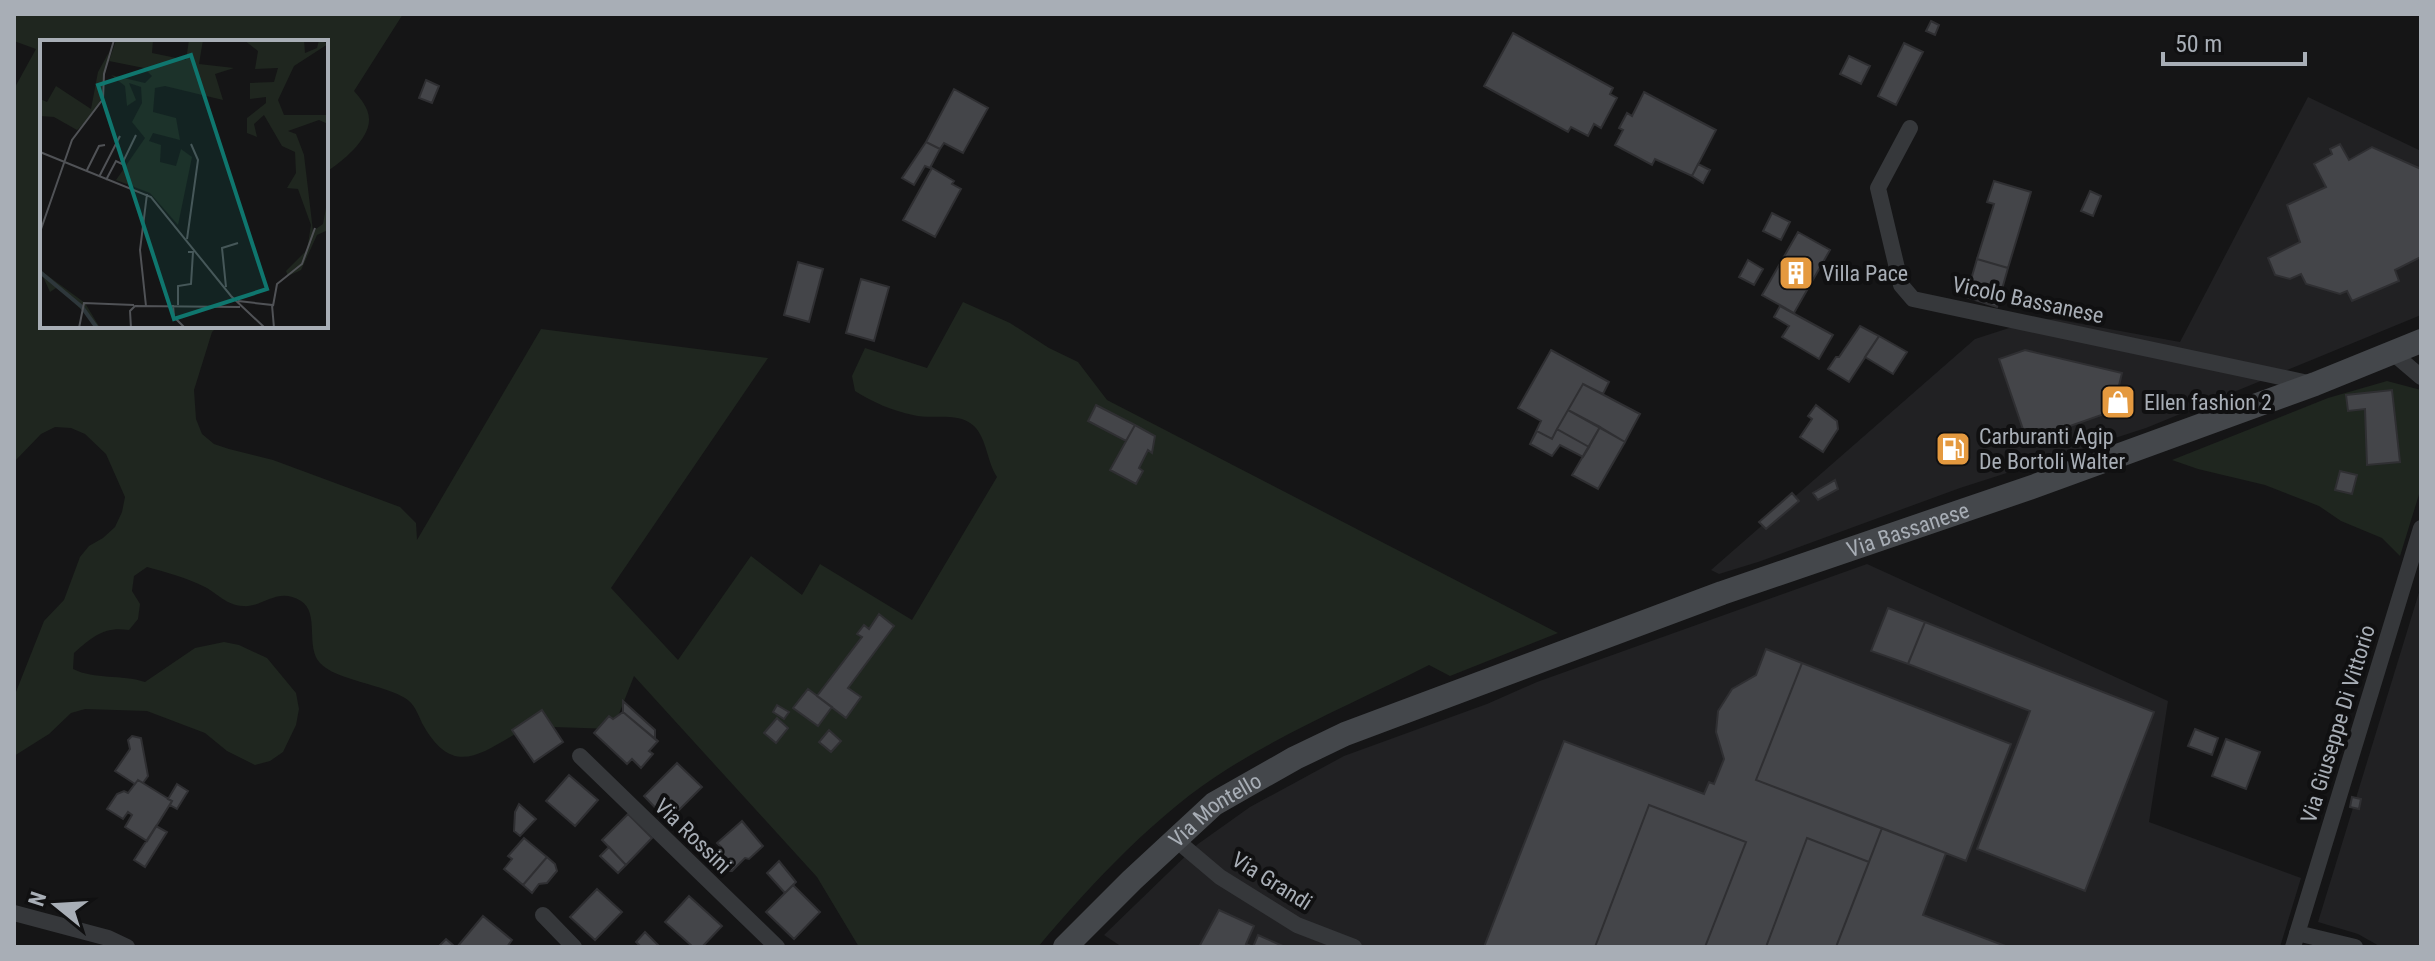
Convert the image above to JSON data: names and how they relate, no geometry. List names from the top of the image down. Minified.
{"streets":{"main road":["Via Bassanese","Via Montello"],"street":["Vicolo Bassanese","Via Giuseppe Di Vittorio","Via Rossini","Via Grandi"]},"crossings":[["Vicolo Bassanese","Via Bassanese"],["Via Bassanese","Via Montello"],["Via Montello","Via Grandi"]],"places":{"building":["Villa Pace"],"shop":["Ellen fashion 2"],"fuel station":["Carburanti Agip De Bortoli Walter"]},"scale_bar":"50 m","north":"left"}
